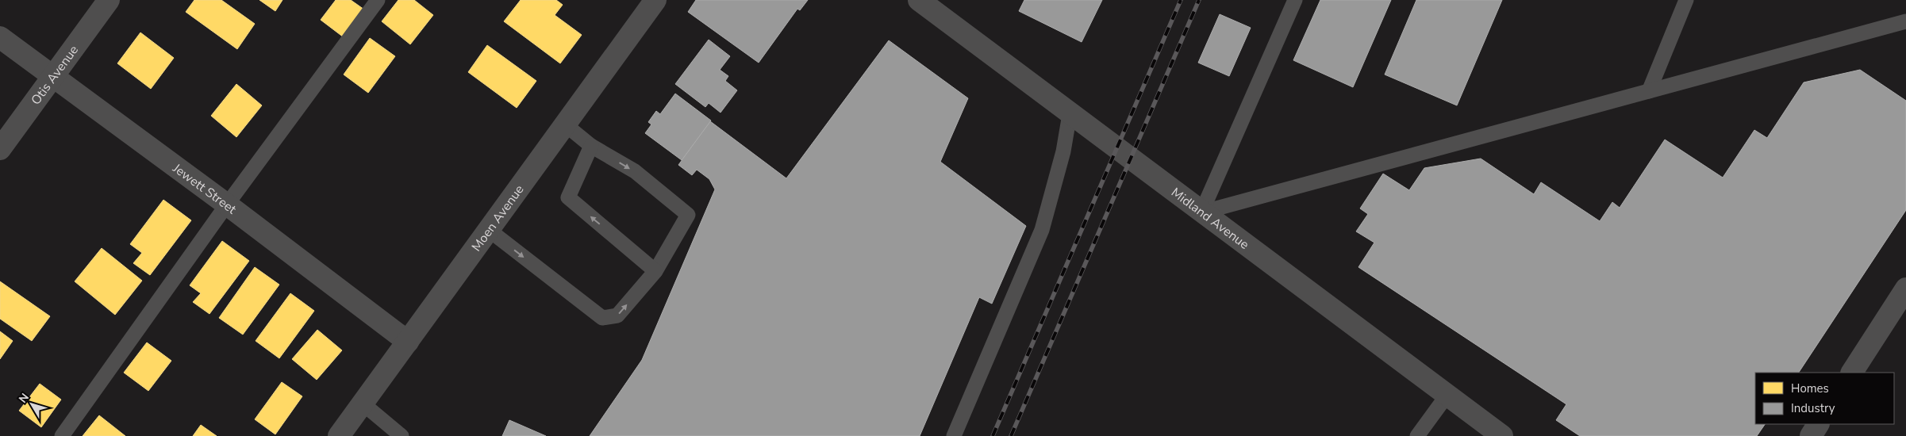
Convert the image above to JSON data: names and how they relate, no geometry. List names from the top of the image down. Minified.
{"streets":{"street":["Otis Avenue","Jewett Street","Moen Avenue","Midland Avenue"]},"crossings":[["Otis Avenue","Jewett Street"],["Jewett Street","Moen Avenue"]],"legend":["Homes","Industry"],"north":"top left"}
